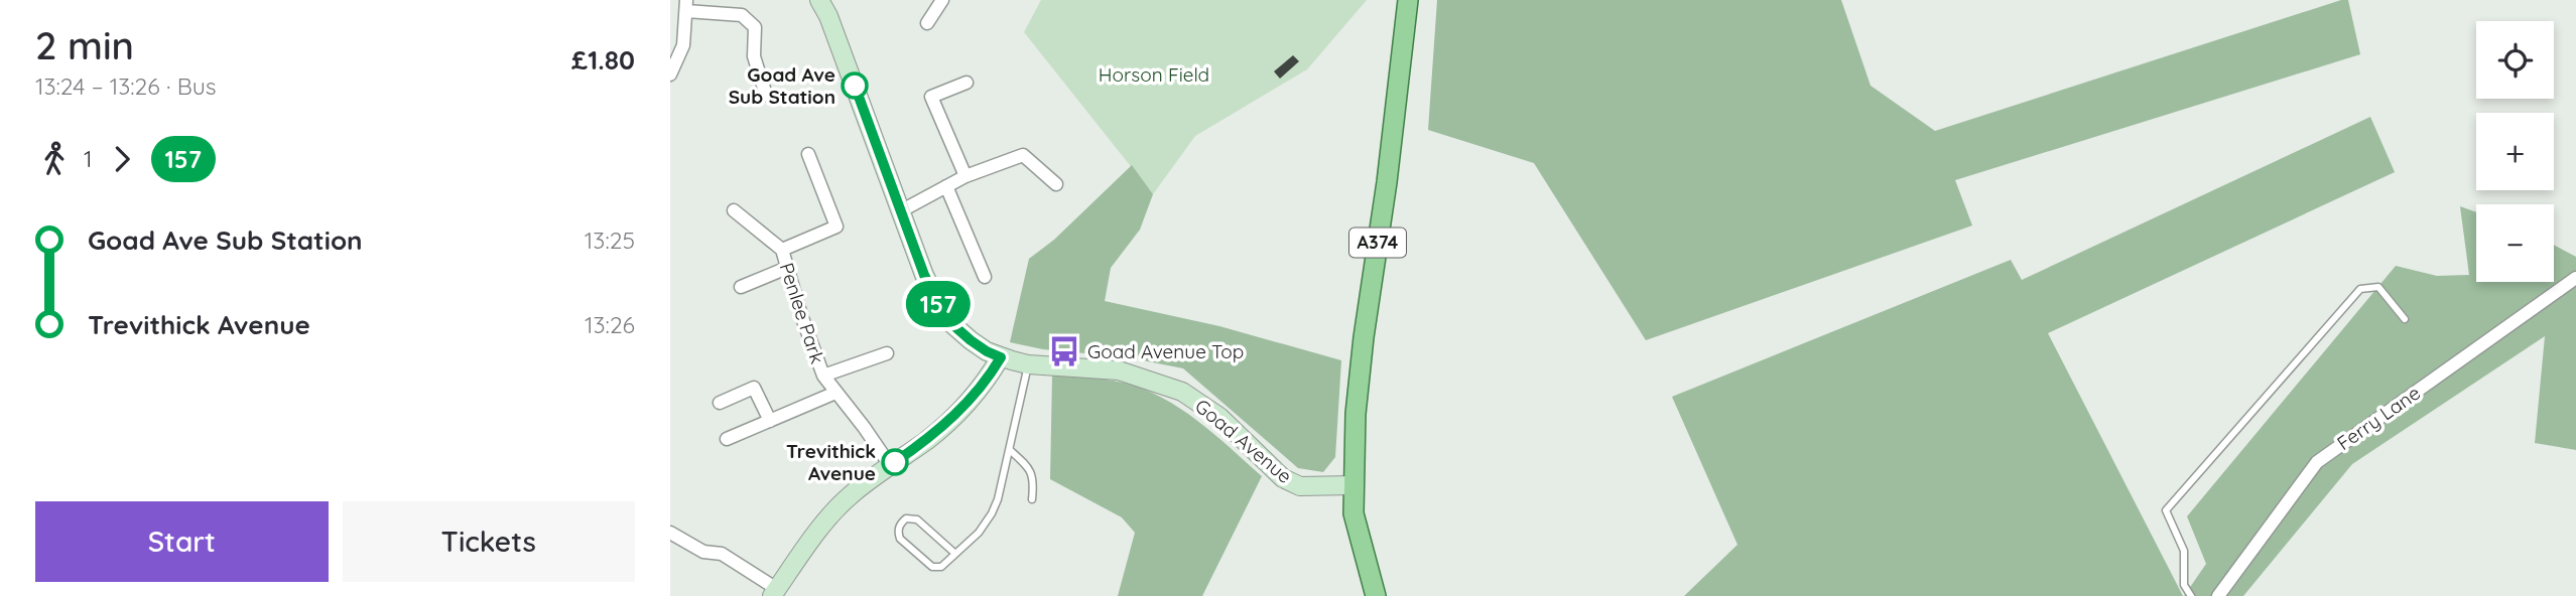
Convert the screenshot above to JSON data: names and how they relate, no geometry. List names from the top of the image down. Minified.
{"streets":{"main road":["A374"],"street":["Penlee Park","Ferry Lane","Goad Avenue"]},"crossings":[["A374","Goad Avenue"]],"parks":["Horson Field"],"places":{"other":["Goad Ave Sub Station","Trevithick Avenue"],"bus stop":["Goad Avenue Top"]},"lines":["bus line 157"],"page":{"heading":["2 min","13:24 – 13:26 · Bus","£1.80"],"on_map":"157","map_buttons":["+","−"],"legs":["1","157"],"list":[{"name":"Goad Ave Sub Station","value":"13:25"},{"name":"Trevithick Avenue","value":"13:26"}],"buttons":["Start","Tickets"]}}
